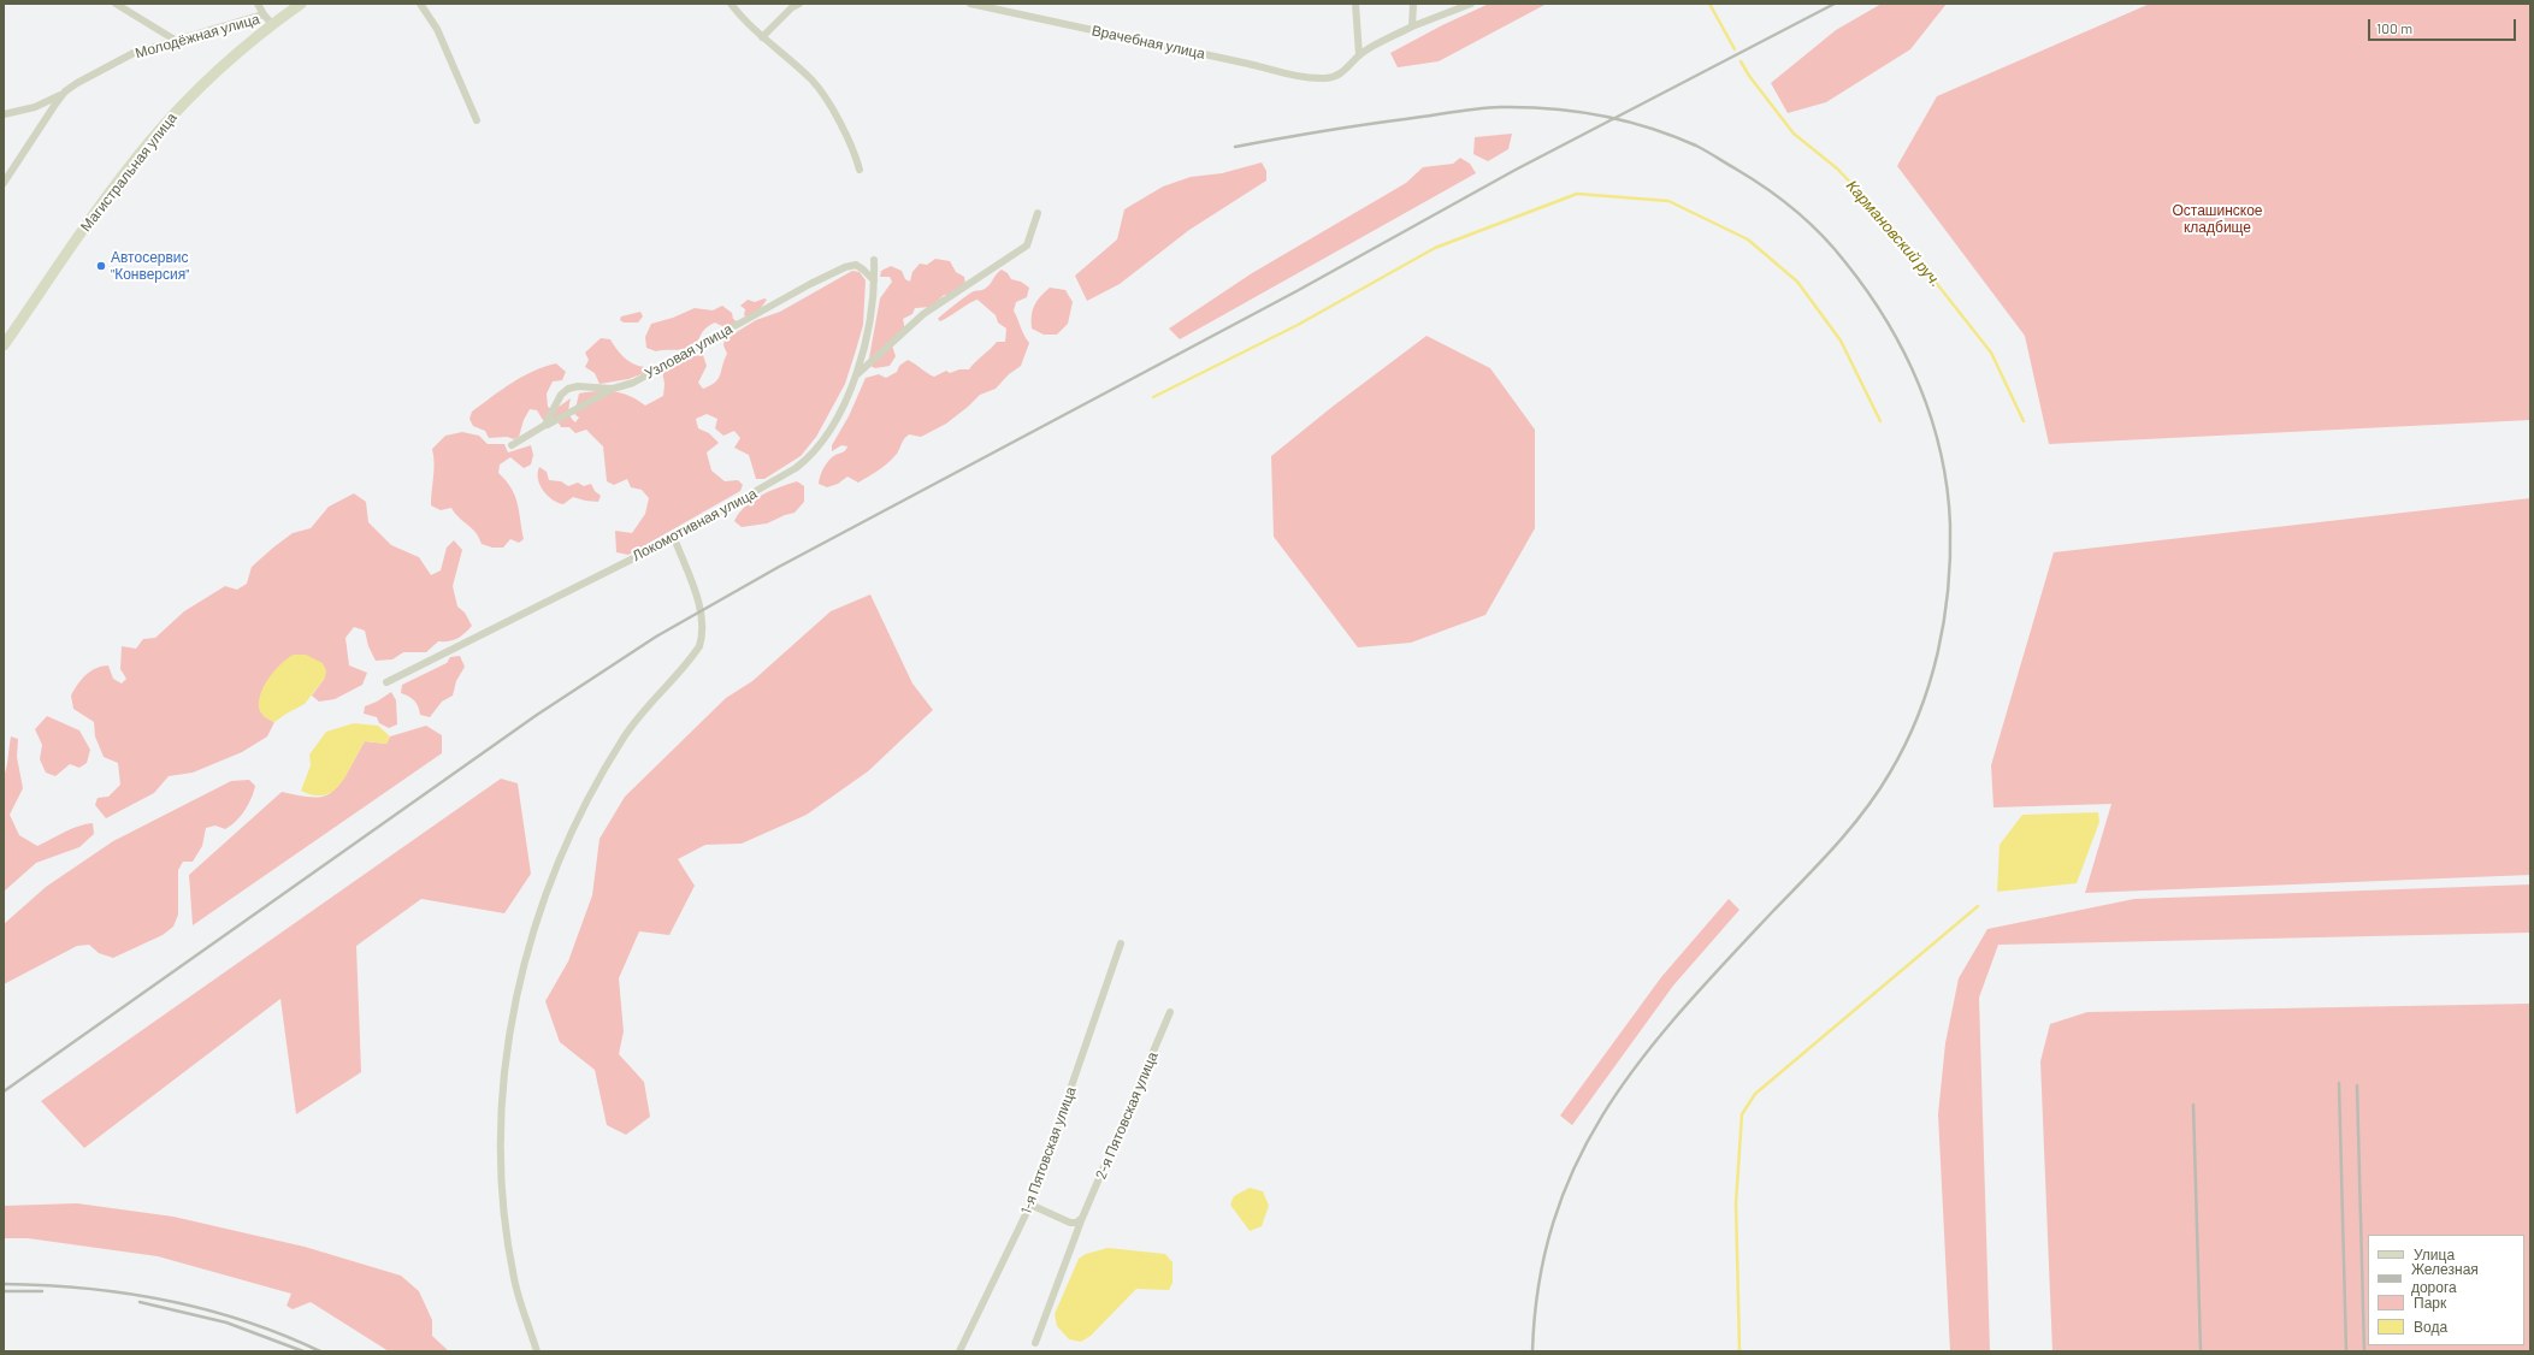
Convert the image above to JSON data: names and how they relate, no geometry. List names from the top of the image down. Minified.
{"streets":{"main road":["Магистральная улица"],"street":["Молодёжная улица","Врачебная улица","Узловая улица","Локомотивная улица","2-я Пятовская улица","1-я Пятовская улица"]},"crossings":[["Молодёжная улица","Магистральная улица"],["Узловая улица","Локомотивная улица"]],"water":["Кармановский руч."],"parks":["Осташинское кладбище"],"places":["Автосервис \"Конверсия\""],"legend":["Улица","Железная дорога","Парк","Вода"],"scale_bar":"100 m"}
